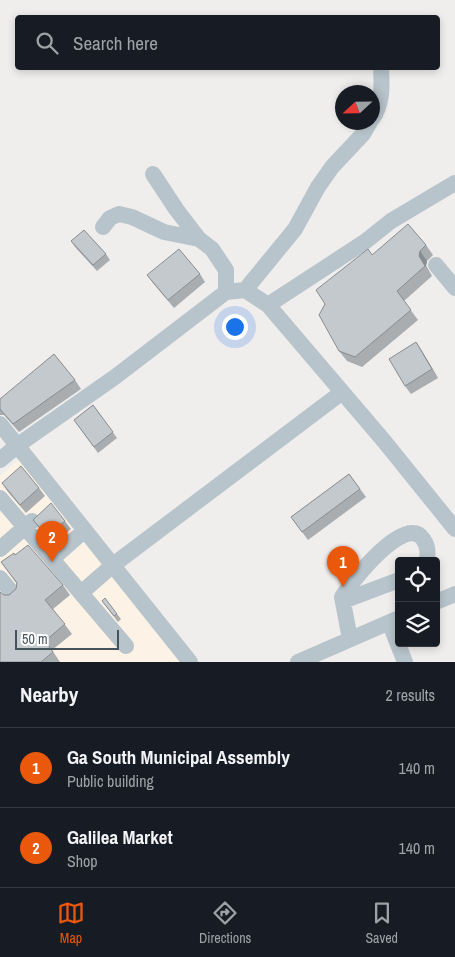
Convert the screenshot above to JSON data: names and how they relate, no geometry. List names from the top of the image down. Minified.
{"scale_bar":"50 m","north":"left","page":{"search":"Search here","pins":["2","1"],"scale":"50 m","heading":["Nearby","2 results"],"list":[{"mark":"1","name":"Ga South Municipal Assembly","note":"Public building","value":"140 m"},{"mark":"2","name":"Galilea Market","note":"Shop","value":"140 m"}],"nav":["Map","Directions","Saved"]}}
